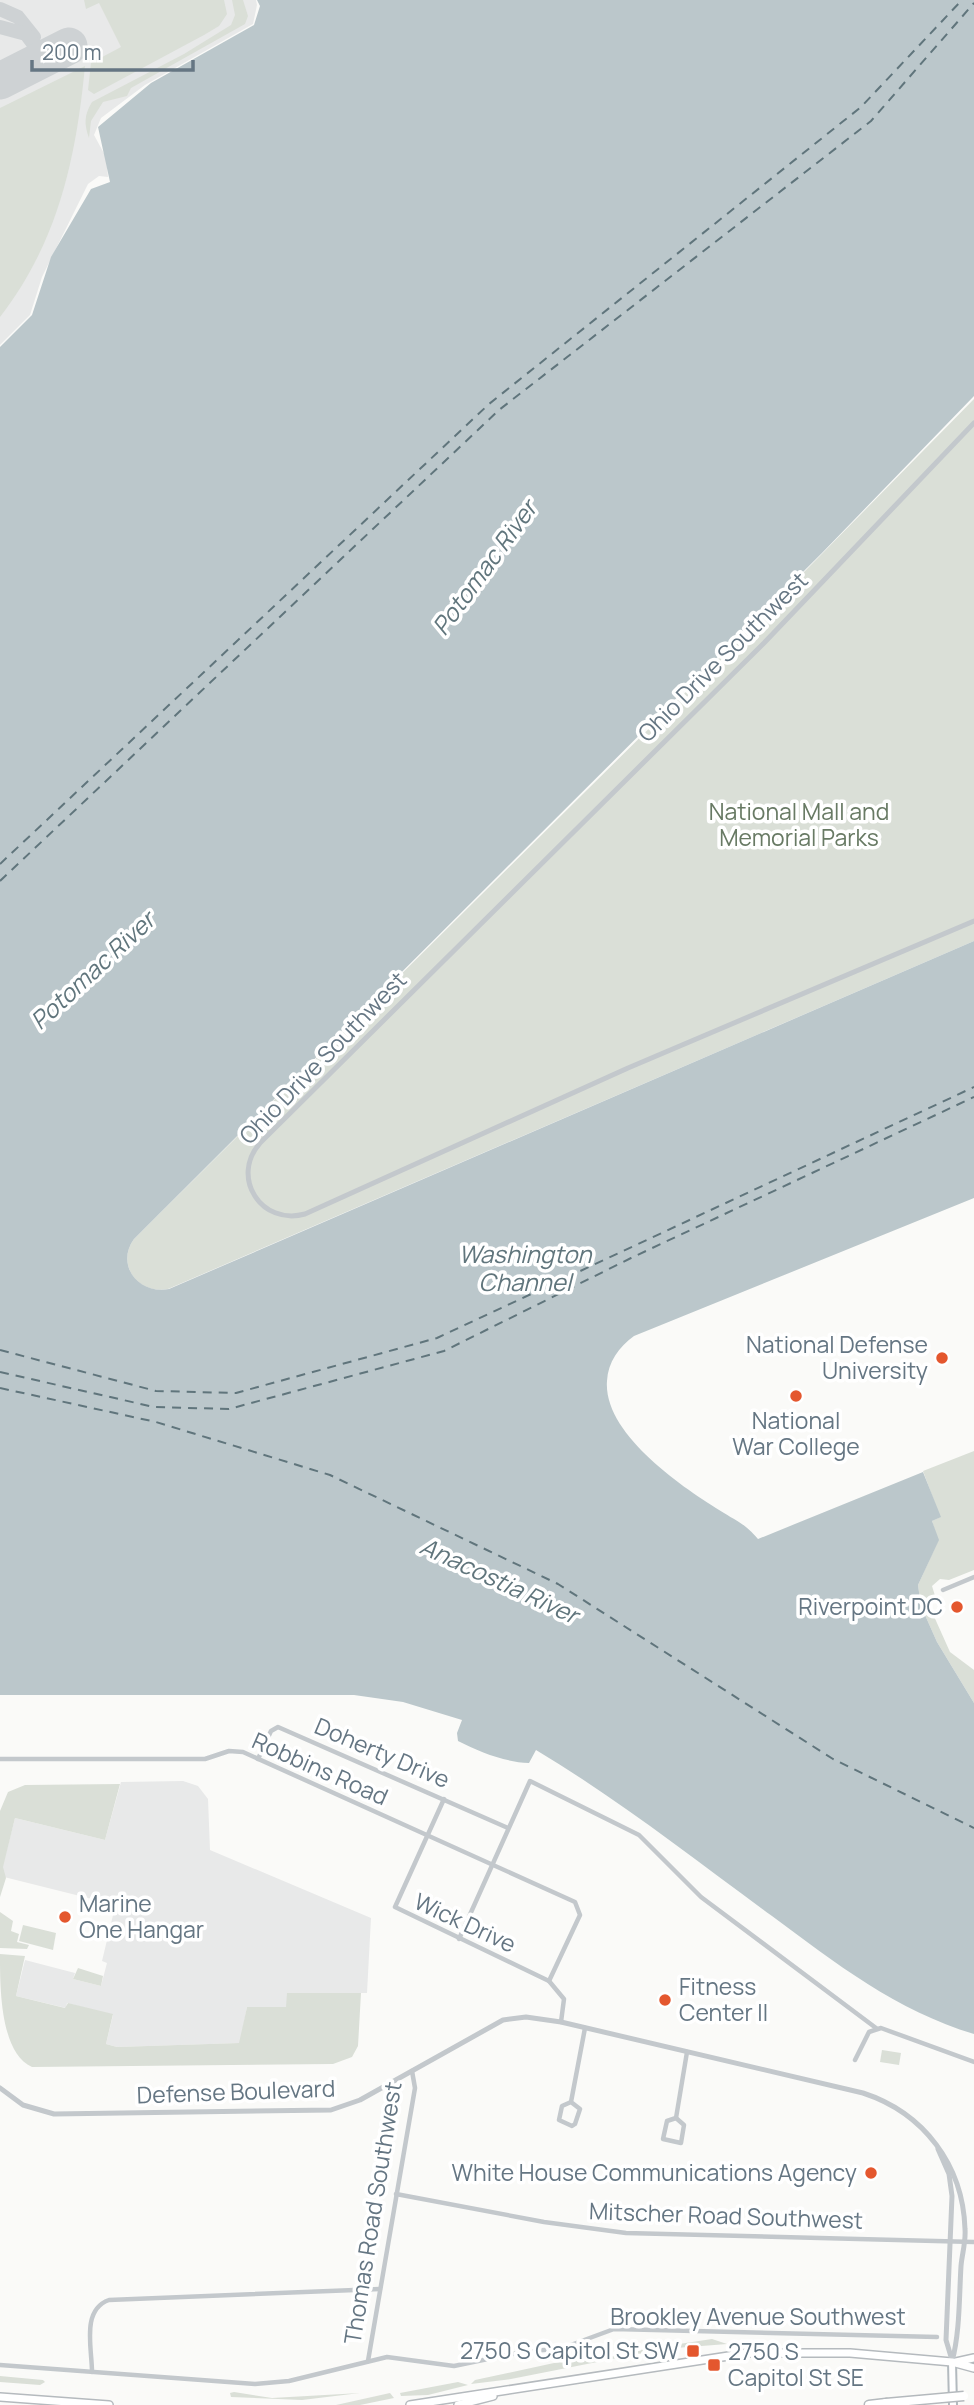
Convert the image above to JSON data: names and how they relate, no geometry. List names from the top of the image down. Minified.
{"streets":{"street":["Ohio Drive Southwest","Doherty Drive","Robbins Road","Wick Drive","Defense Boulevard","Thomas Road Southwest","Mitscher Road Southwest","Brookley Avenue Southwest"]},"crossings":[["Doherty Drive","Robbins Road"],["Doherty Drive","Wick Drive"],["Robbins Road","Wick Drive"],["Defense Boulevard","Thomas Road Southwest"],["Defense Boulevard","Mitscher Road Southwest"],["Thomas Road Southwest","Mitscher Road Southwest"],["Thomas Road Southwest","Brookley Avenue Southwest"]],"water":["Potomac River","Washington Channel","Anacostia River"],"parks":["National Mall and Memorial Parks"],"places":{"other":["National Defense University","National War College","Riverpoint DC","Marine One Hangar","Fitness Center II","White House Communications Agency"],"transit":["2750 S Capitol St SW","2750 S Capitol St SE"]},"scale_bar":"200 m"}
